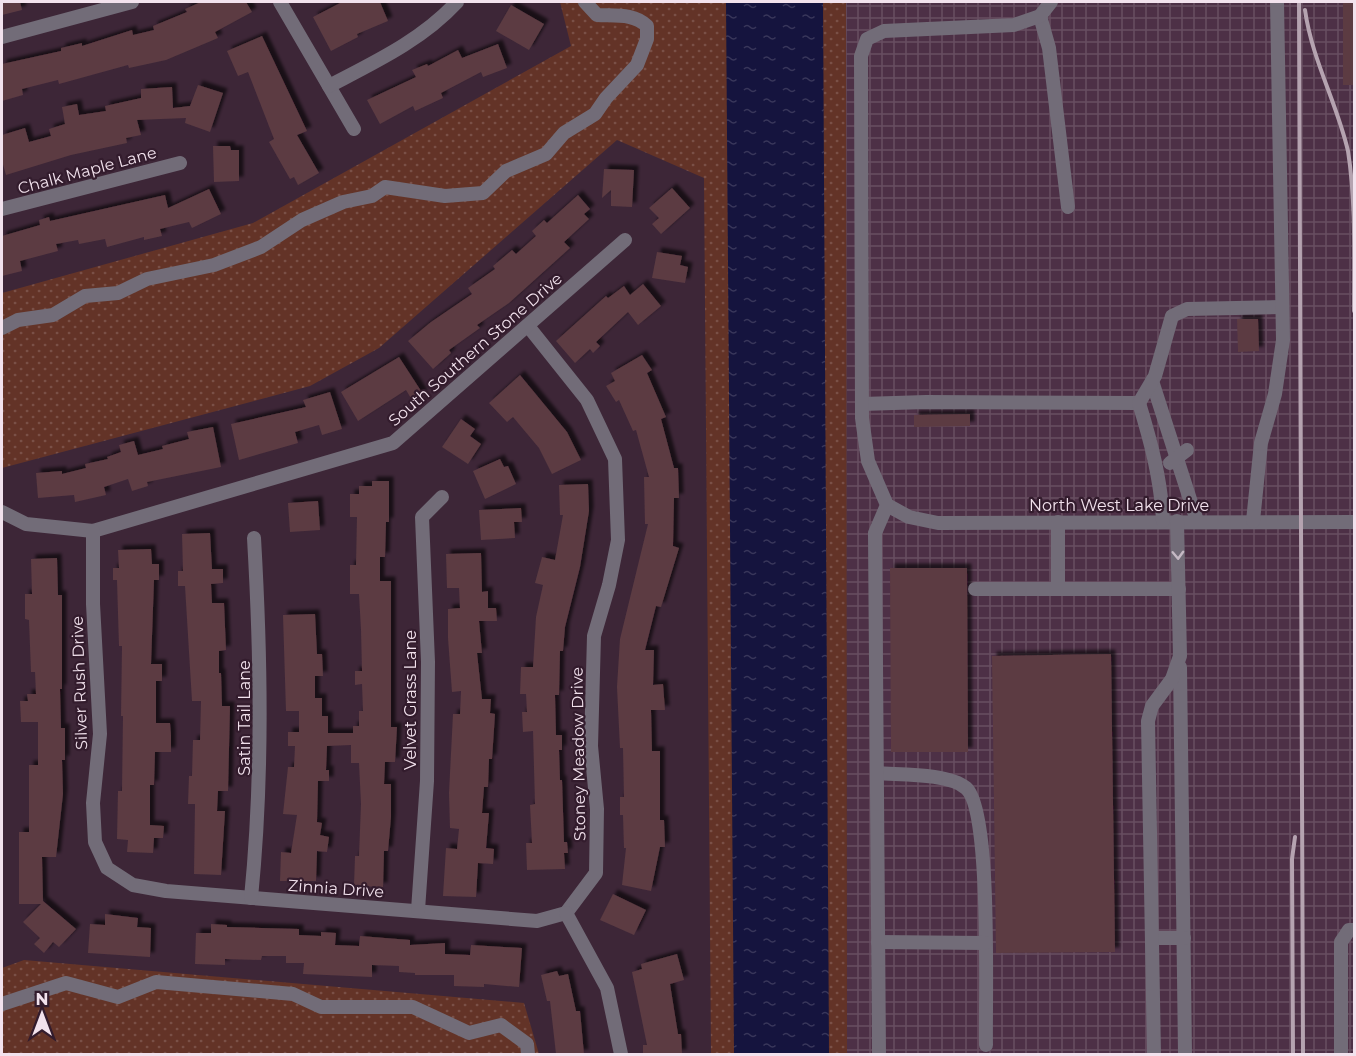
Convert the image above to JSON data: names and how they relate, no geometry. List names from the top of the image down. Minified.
{"streets":{"street":["Chalk Maple Lane","South Southern Stone Drive","North West Lake Drive","Silver Rush Drive","Velvet Grass Lane","Satin Tail Lane","Stoney Meadow Drive","Zinnia Drive"]},"crossings":[["South Southern Stone Drive","Silver Rush Drive"],["South Southern Stone Drive","Stoney Meadow Drive"],["Silver Rush Drive","Zinnia Drive"],["Velvet Grass Lane","Zinnia Drive"],["Satin Tail Lane","Zinnia Drive"],["Stoney Meadow Drive","Zinnia Drive"]],"north":"top"}
